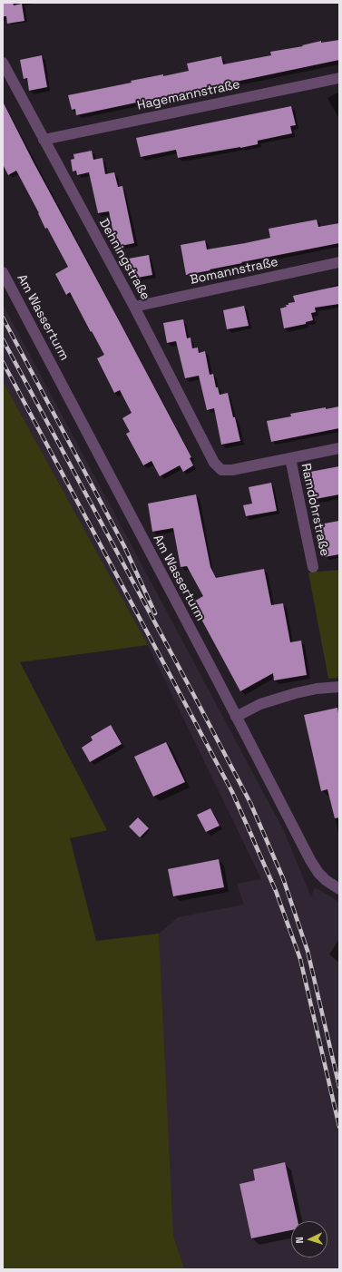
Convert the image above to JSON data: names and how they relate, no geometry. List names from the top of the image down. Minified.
{"streets":{"street":["Hagemannstraße","Dehningstraße","Bomannstraße","Am Wasserturm","Ramdohrstraße"]},"crossings":[["Hagemannstraße","Dehningstraße"],["Dehningstraße","Bomannstraße"],["Dehningstraße","Ramdohrstraße"]],"north":"left"}
